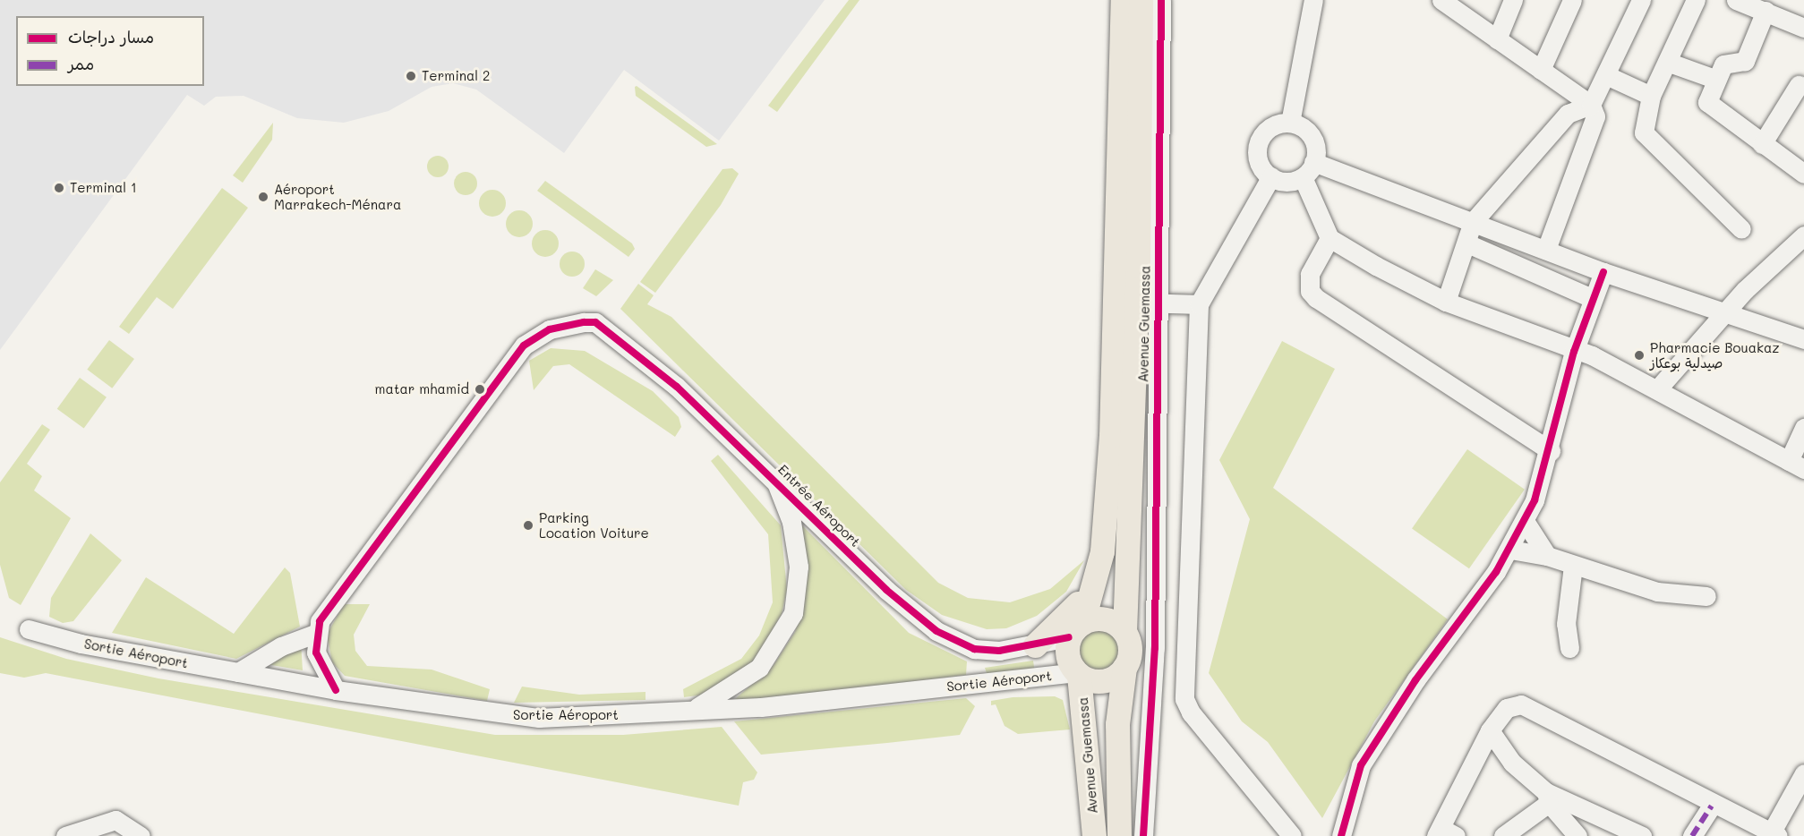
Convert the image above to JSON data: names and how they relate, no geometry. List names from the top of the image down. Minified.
{"streets":{"main road":["Avenue Guemassa"],"street":["Entrée Aéroport","Sortie Aéroport"]},"crossings":[["Avenue Guemassa","Entrée Aéroport"],["Avenue Guemassa","Sortie Aéroport"],["Entrée Aéroport","Sortie Aéroport"]],"places":["Terminal 2","Terminal 1","Aéroport Marrakech-Ménara","Pharmacie Bouakaz صيدلية بوعكاز","matar mhamid","Parking Location Voiture"],"legend":["مسار دراجات","ممر"]}
